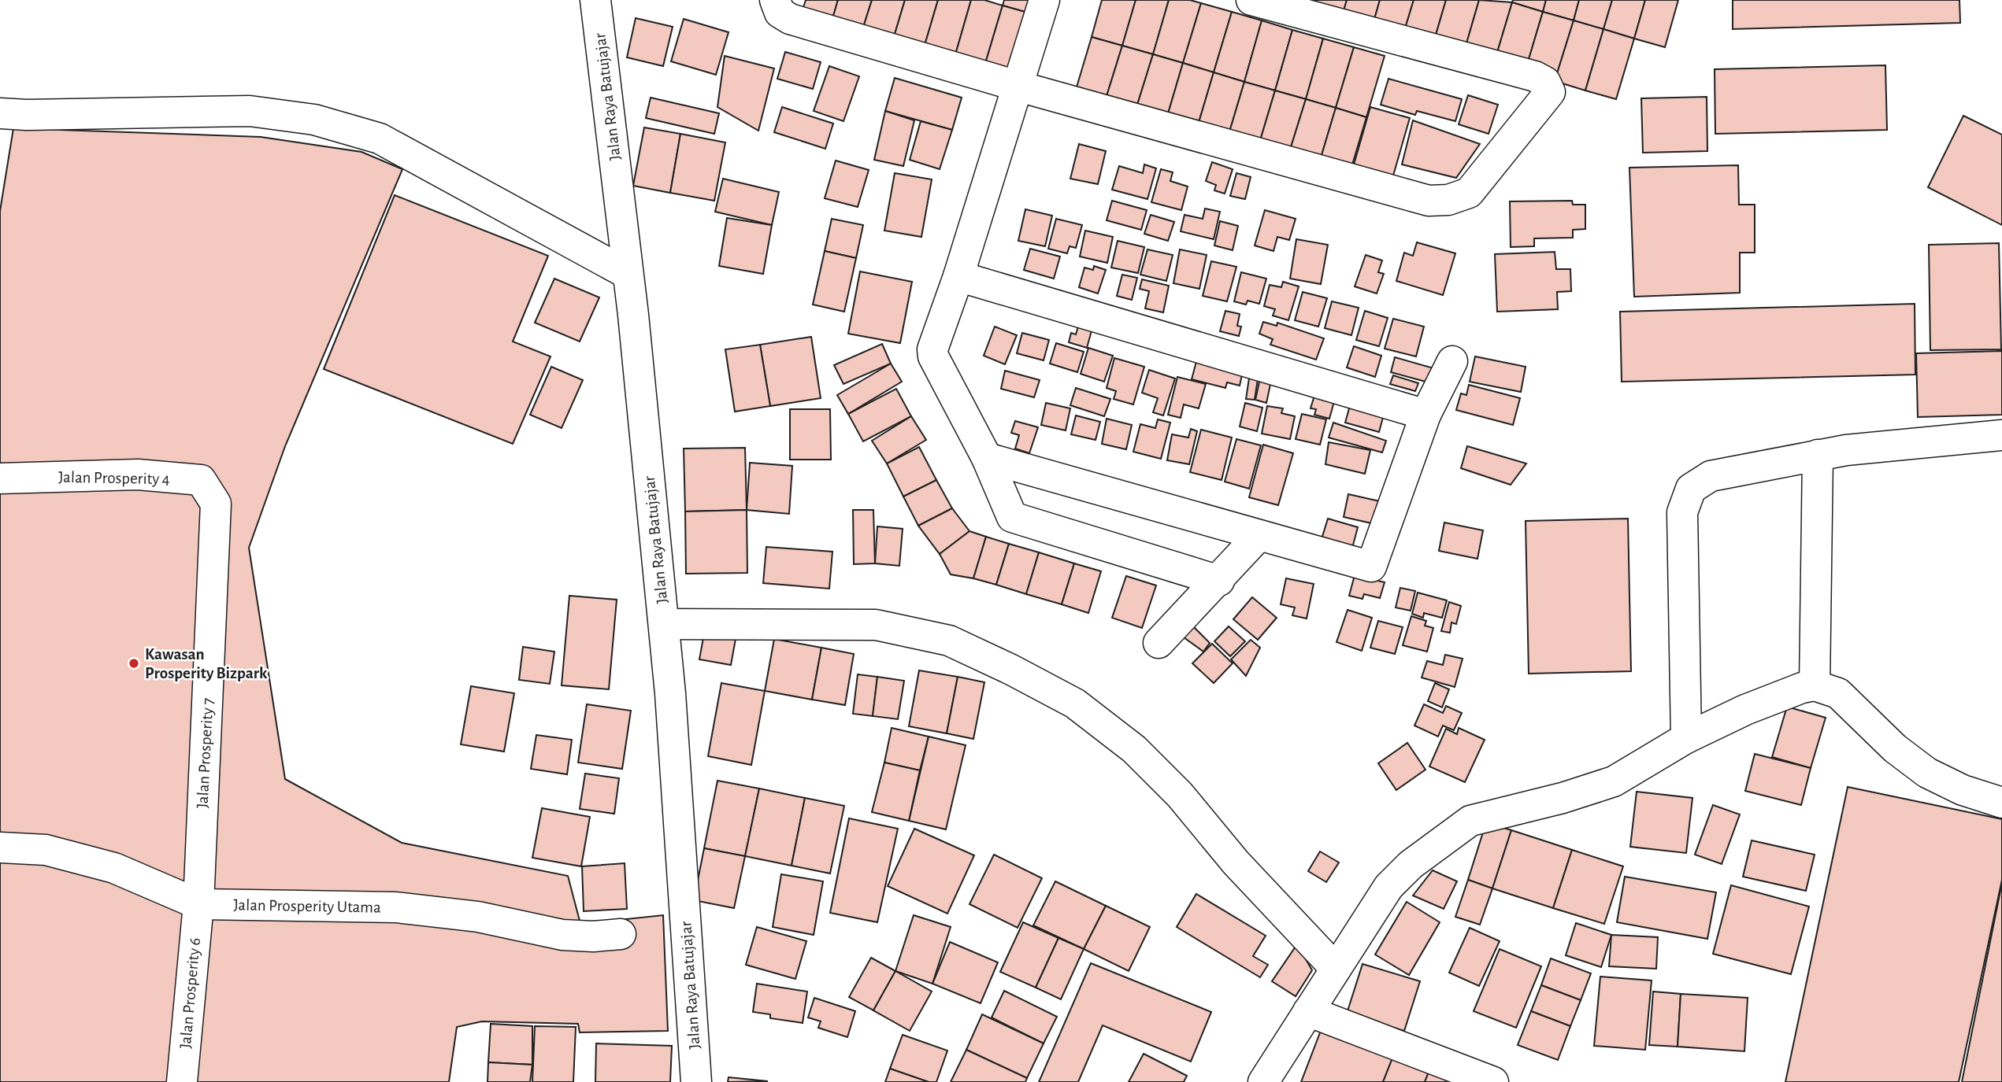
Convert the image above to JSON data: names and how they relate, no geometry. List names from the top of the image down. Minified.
{"streets":{"main road":["Jalan Raya Batujajar","Jalan Prosperity 4","Jalan Prosperity 7","Jalan Prosperity Utama","Jalan Prosperity 6"]},"crossings":[["Jalan Prosperity 4","Jalan Prosperity 7"],["Jalan Prosperity 7","Jalan Prosperity Utama"],["Jalan Prosperity 7","Jalan Prosperity 6"],["Jalan Prosperity Utama","Jalan Prosperity 6"]],"places":["Kawasan Prosperity Bizpark"]}
